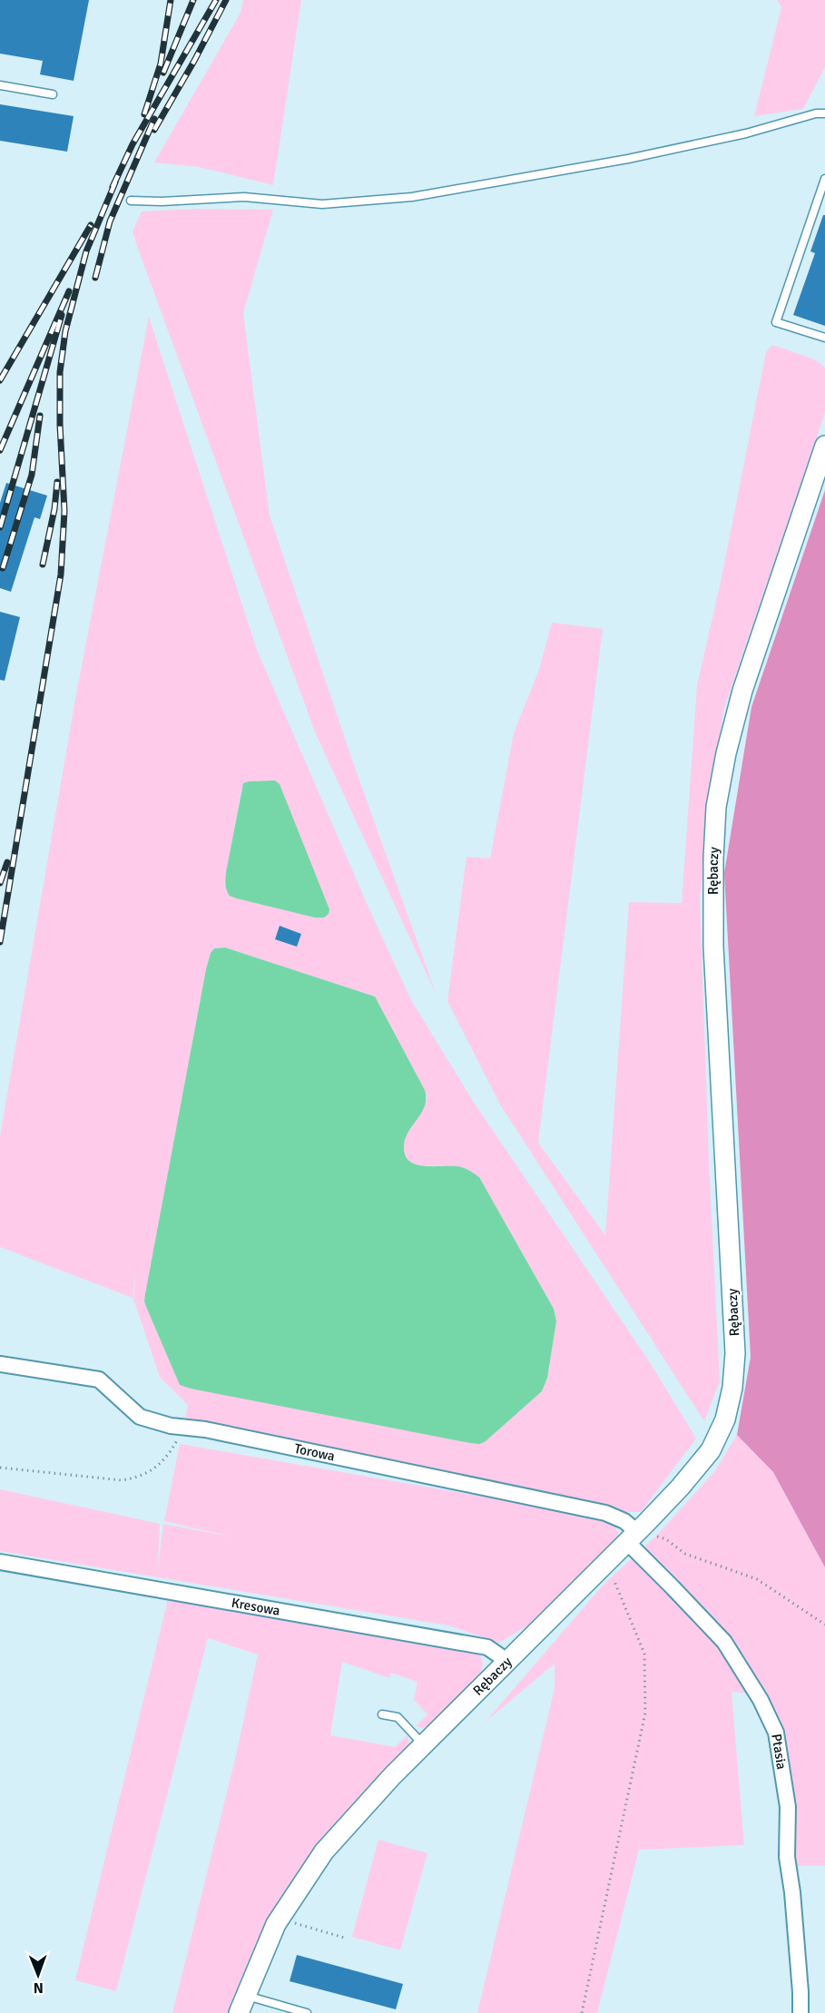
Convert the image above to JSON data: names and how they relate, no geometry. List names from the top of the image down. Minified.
{"streets":{"street":["Rębaczy","Torowa","Kresowa","Ptasia"]},"crossings":[["Rębaczy","Torowa"],["Rębaczy","Kresowa"],["Rębaczy","Ptasia"],["Torowa","Ptasia"]],"north":"bottom"}
